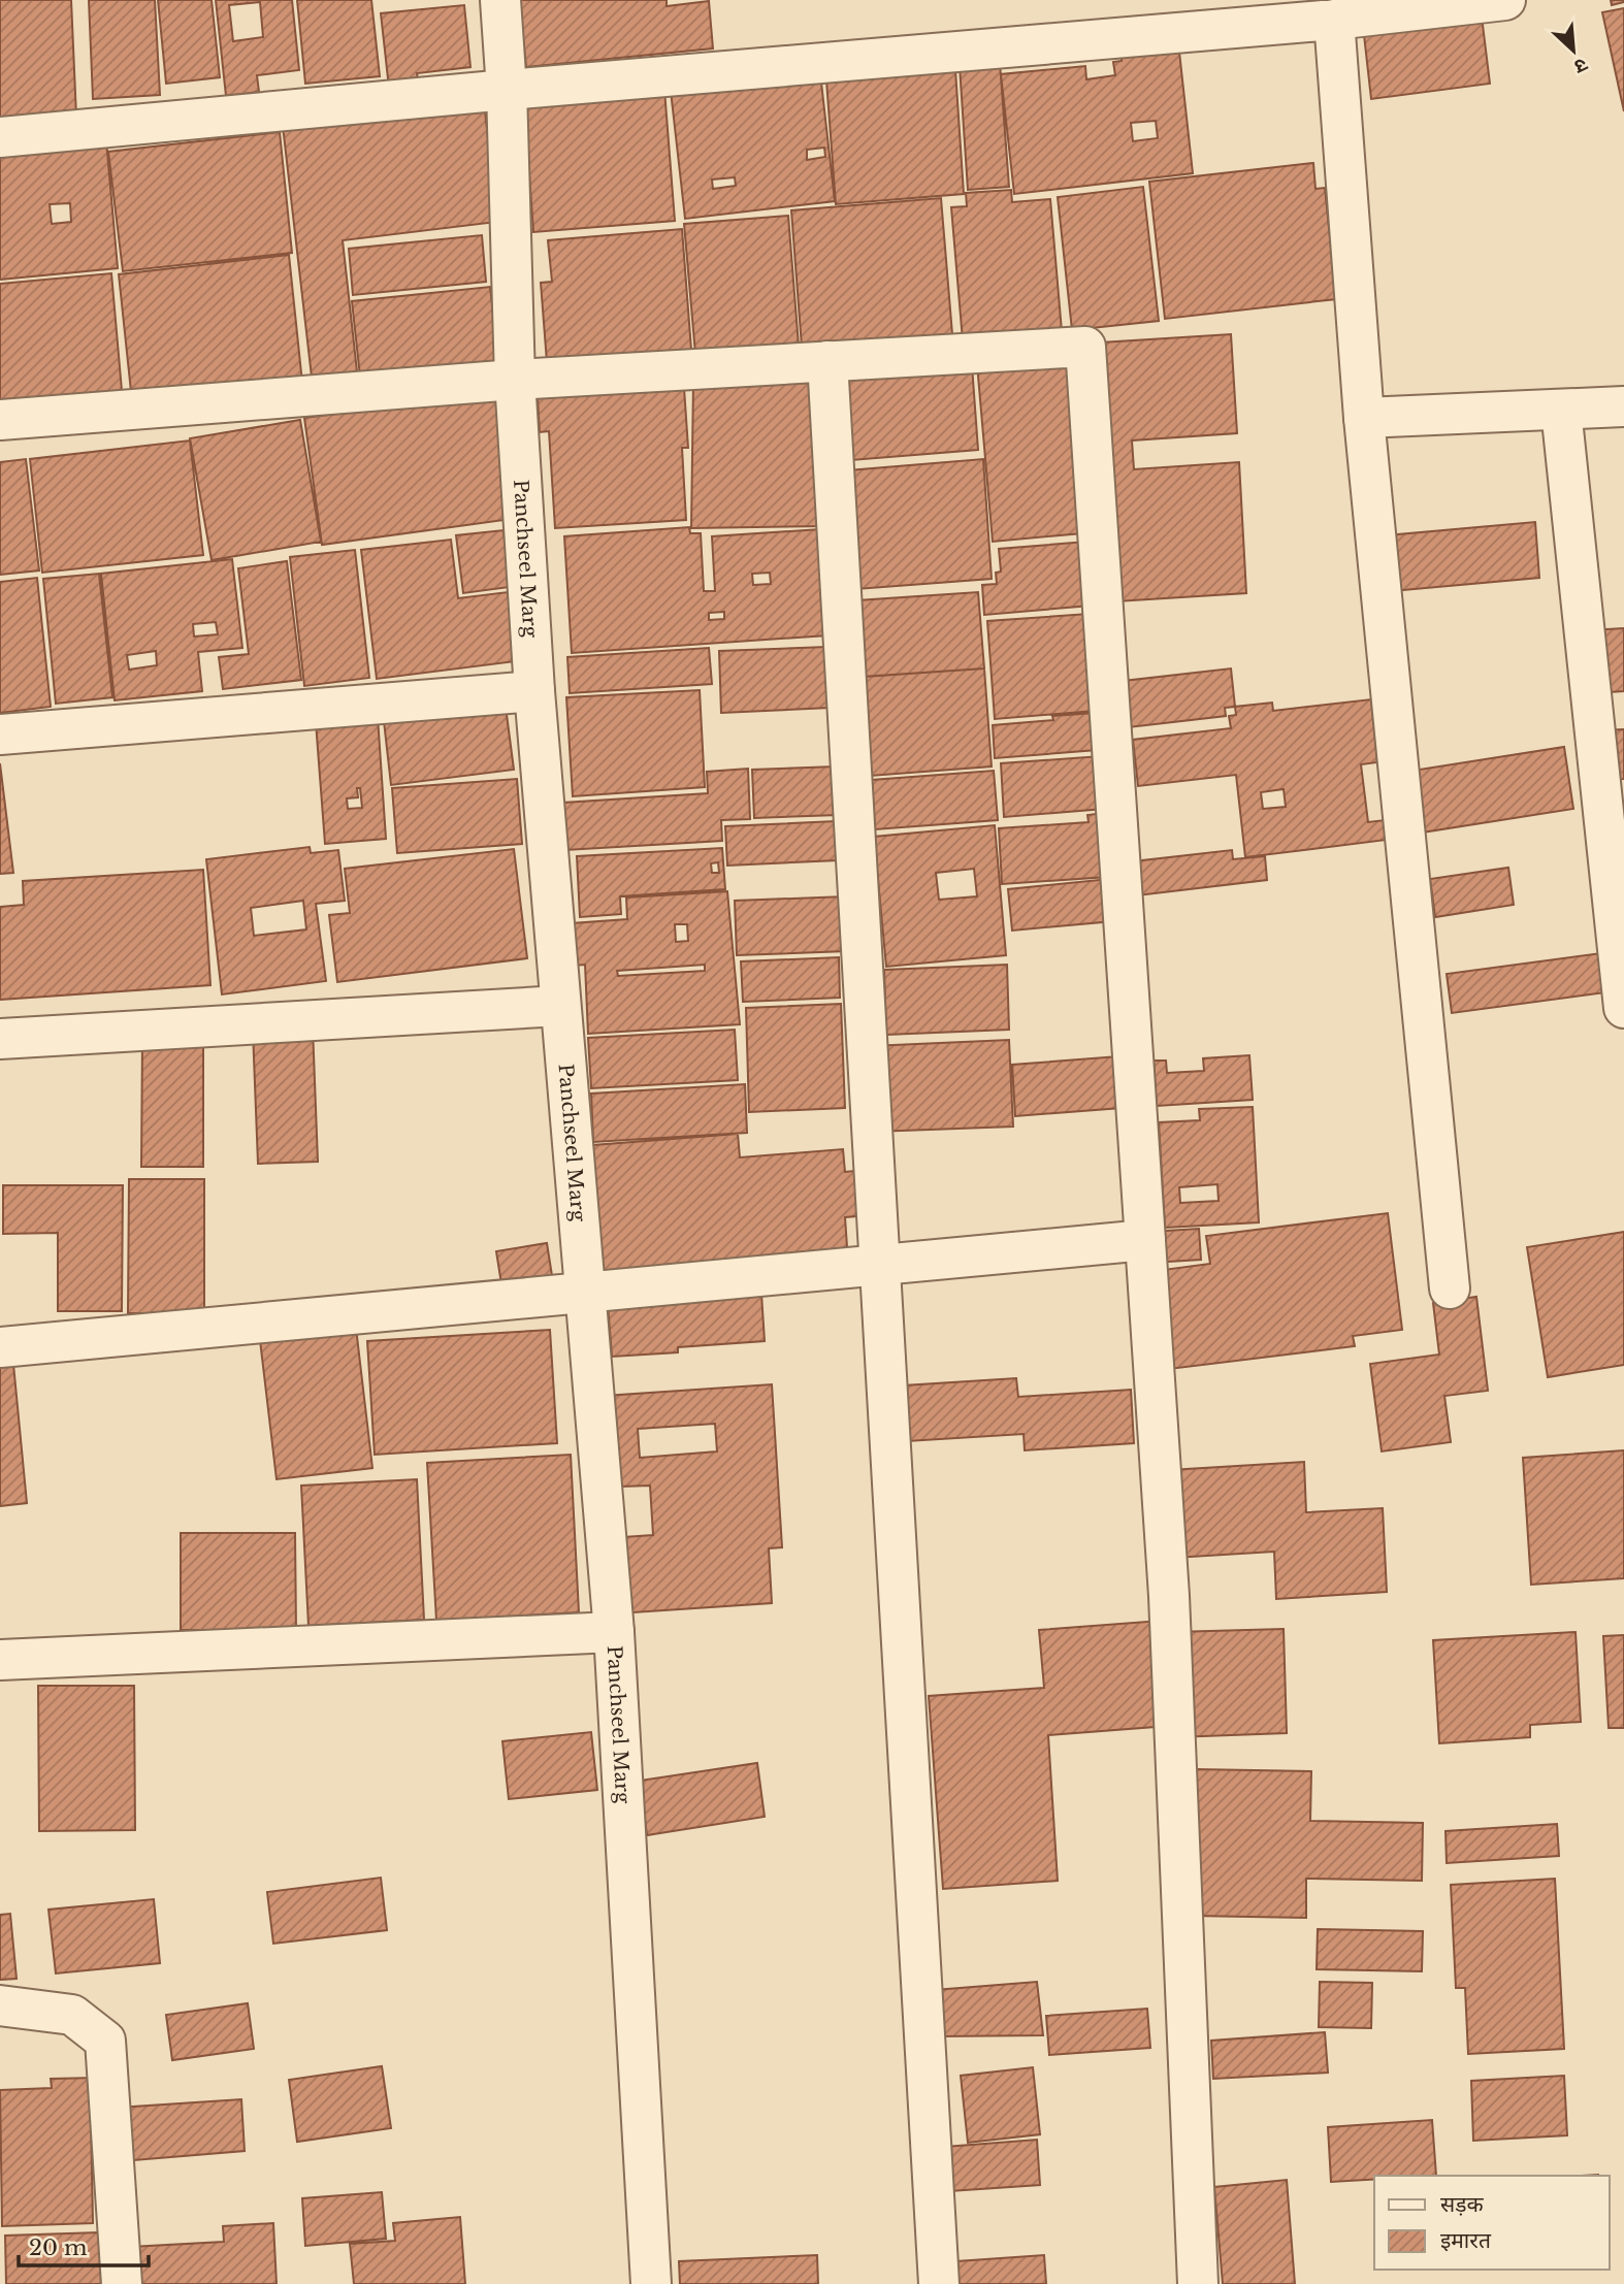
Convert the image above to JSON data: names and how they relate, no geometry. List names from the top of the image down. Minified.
{"streets":{"street":["Panchseel Marg"]},"legend":["सड़क","इमारत"],"scale_bar":"20 m","north":"bottom right"}
